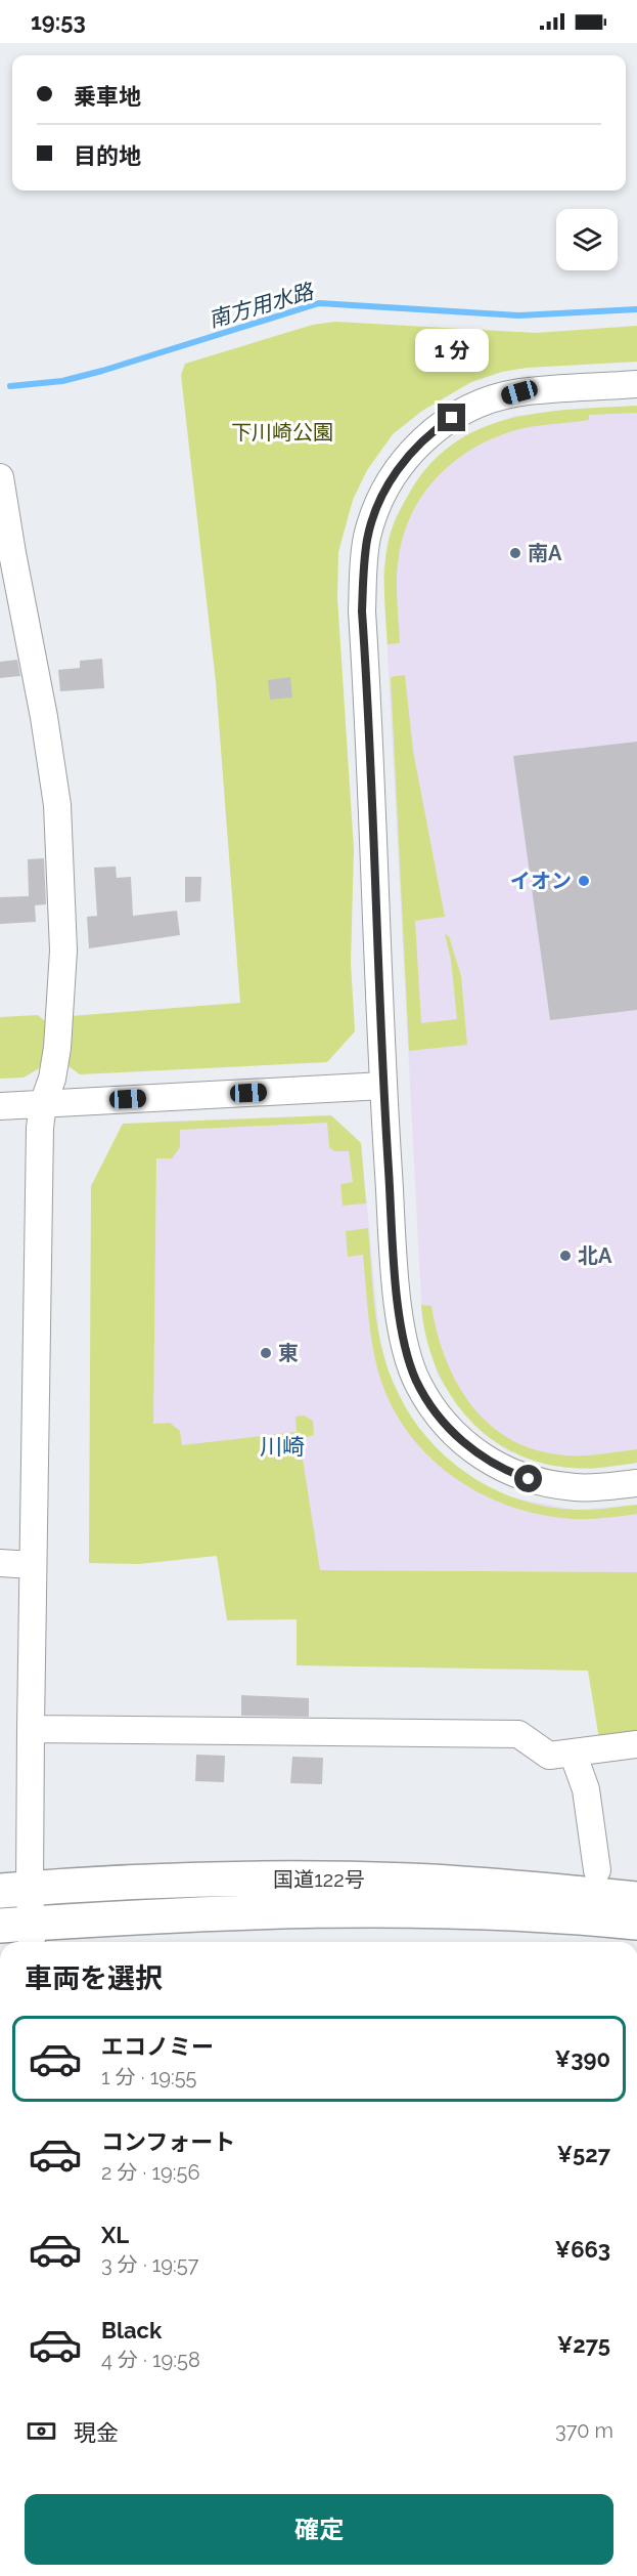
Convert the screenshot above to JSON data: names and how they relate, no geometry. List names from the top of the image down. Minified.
{"streets":{"highway":["国道122号"]},"districts":["川崎"],"water":["南方用水路"],"parks":["下川崎公園"],"places":["南A","イオン","北A","東"],"page":{"status":"19:53","banner":["乗車地","目的地"],"bubble":"1 分","heading":"車両を選択","list":[{"name":"エコノミー","note":"1 分 · 19:55","value":"¥390"},{"name":"コンフォート","note":"2 分 · 19:56","value":"¥527"},{"name":"XL","note":"3 分 · 19:57","value":"¥663"},{"name":"Black","note":"4 分 · 19:58","value":"¥275"}],"pay":["現金","370 m"],"buttons":"確定"}}
